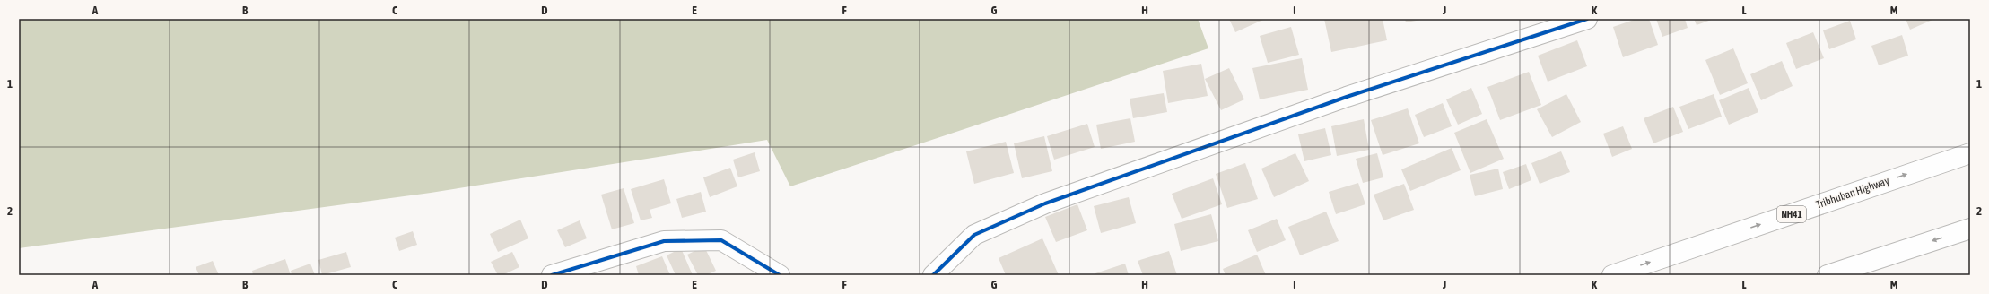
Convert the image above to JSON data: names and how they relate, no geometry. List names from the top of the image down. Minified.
{"streets":{"main road":["Tribhuban Highway","NH41"]},"grid":{"columns":["A","B","C","D","E","F","G","H","I","J","K","L","M"],"rows":["1","2"]}}
